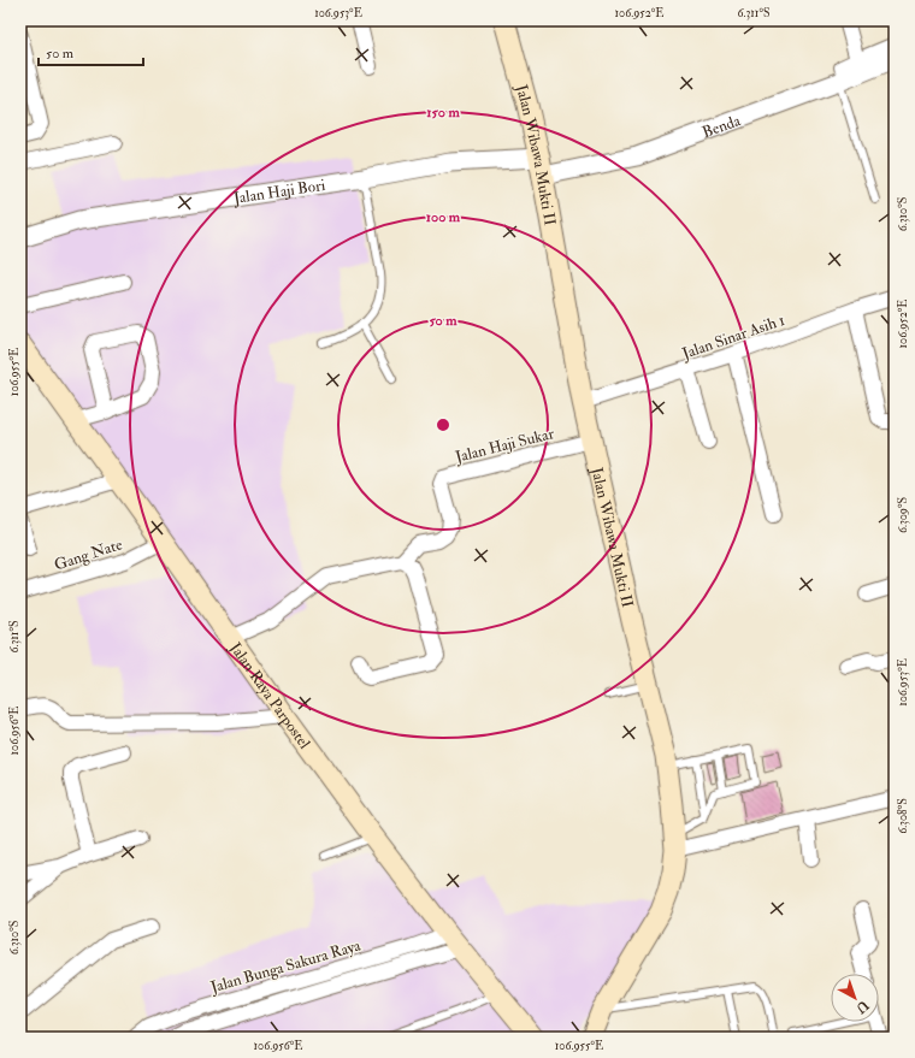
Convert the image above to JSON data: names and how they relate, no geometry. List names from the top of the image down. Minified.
{"streets":{"main road":["Jalan Wibawa Mukti II","Jalan Raya Parpostel"],"street":["Benda","Jalan Haji Bori","Jalan Sinar Asih 1","Jalan Haji Sukar","Gang Nate","Jalan Bunga Sakura Raya"]},"crossings":[["Benda","Jalan Wibawa Mukti II"],["Benda","Jalan Haji Bori"],["Jalan Wibawa Mukti II","Jalan Haji Bori"],["Jalan Wibawa Mukti II","Jalan Sinar Asih 1"],["Jalan Wibawa Mukti II","Jalan Haji Sukar"],["Gang Nate","Jalan Raya Parpostel"],["Jalan Raya Parpostel","Jalan Bunga Sakura Raya"]],"scale_bar":"50 m","north":"bottom right","coordinates":["106.953°E","106.952°E","6.311°S","6.310°S","106.955°E","6.309°S","106.956°E","6.308°S"],"rings":["150 m","100 m","50 m"]}
